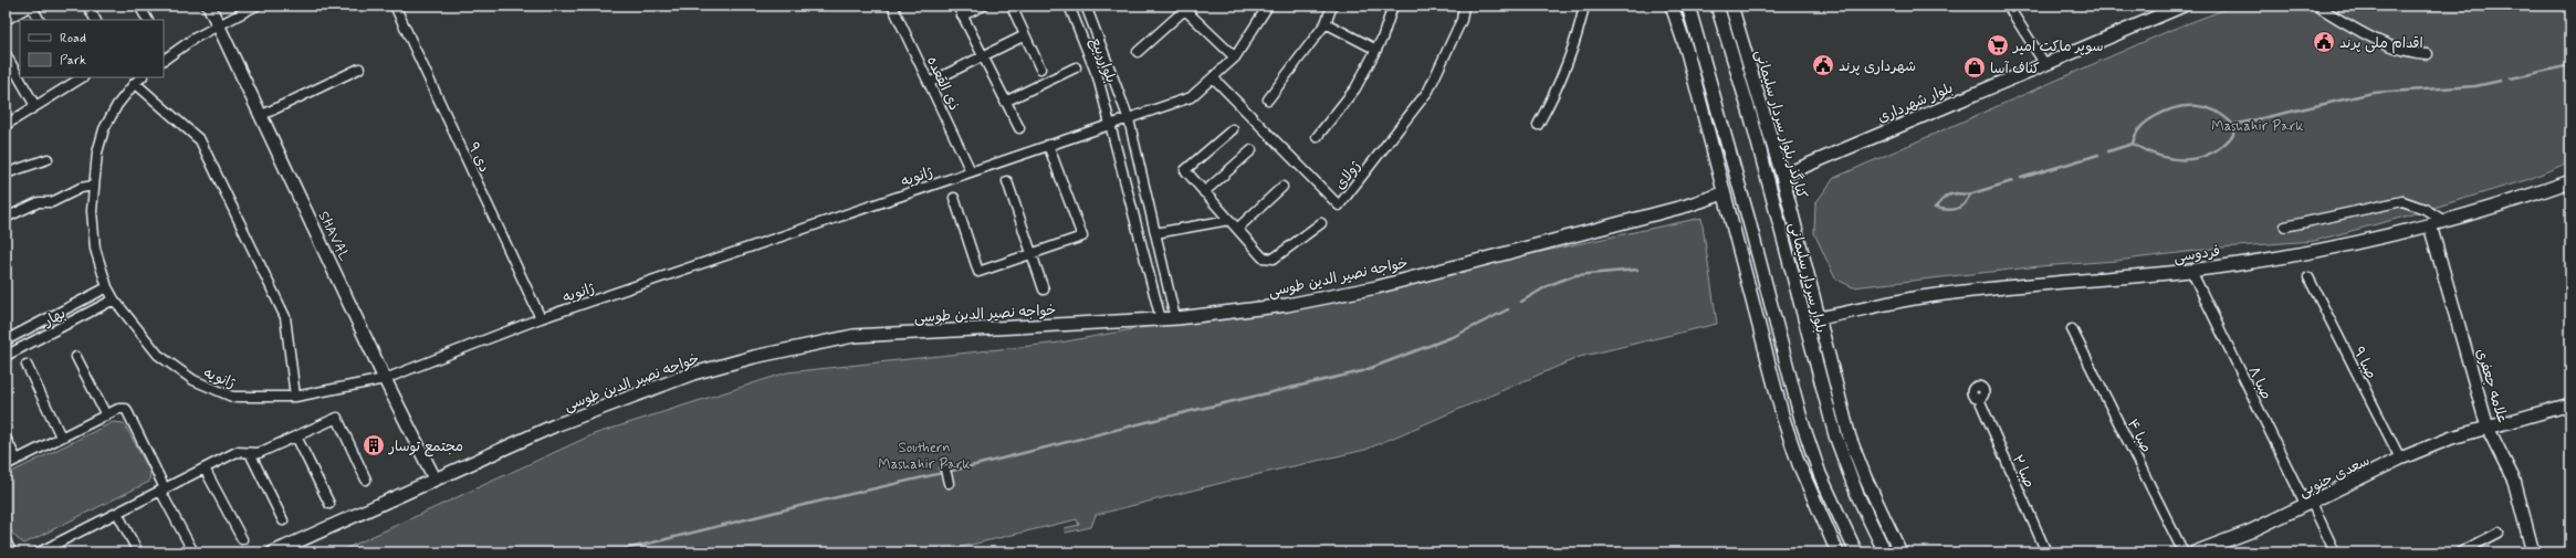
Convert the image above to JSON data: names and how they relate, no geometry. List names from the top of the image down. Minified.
{"streets":{"street":["بلوارربیع","ذی القعده","بلوار شهرداری","کنارگذر بلوار سردار سلیمانی","۹ دی","ژولای","ژانویه","SHAVAL","فردوسی","خواجه نصیر الدین طوسی","بلوار سردار سلیمانی","بهار","صبا ۹","صبا ۸","علامه جعفری","صبا ۴","صبا ۲","سعدی جنوبی"]},"crossings":[["بلوارربیع","ژانویه"],["بلوارربیع","خواجه نصیر الدین طوسی"],["ذی القعده","ژانویه"],["بلوار شهرداری","کنارگذر بلوار سردار سلیمانی"],["کنارگذر بلوار سردار سلیمانی","فردوسی"],["۹ دی","ژانویه"],["ژولای","ژانویه"],["ژانویه","SHAVAL"],["ژانویه","بهار"],["SHAVAL","خواجه نصیر الدین طوسی"],["فردوسی","صبا ۸"],["فردوسی","علامه جعفری"],["صبا ۹","سعدی جنوبی"],["صبا ۸","سعدی جنوبی"],["علامه جعفری","سعدی جنوبی"]],"parks":["Mashahir Park","Southern Mashahir Park"],"places":{"public building":["اقدام ملی پرند","شهرداری پرند"],"supermarket":["سوپر ماکت امیر"],"shop":["کناف آسا"],"building":["مجتمع توسار"]},"legend":["Road","Park"]}
